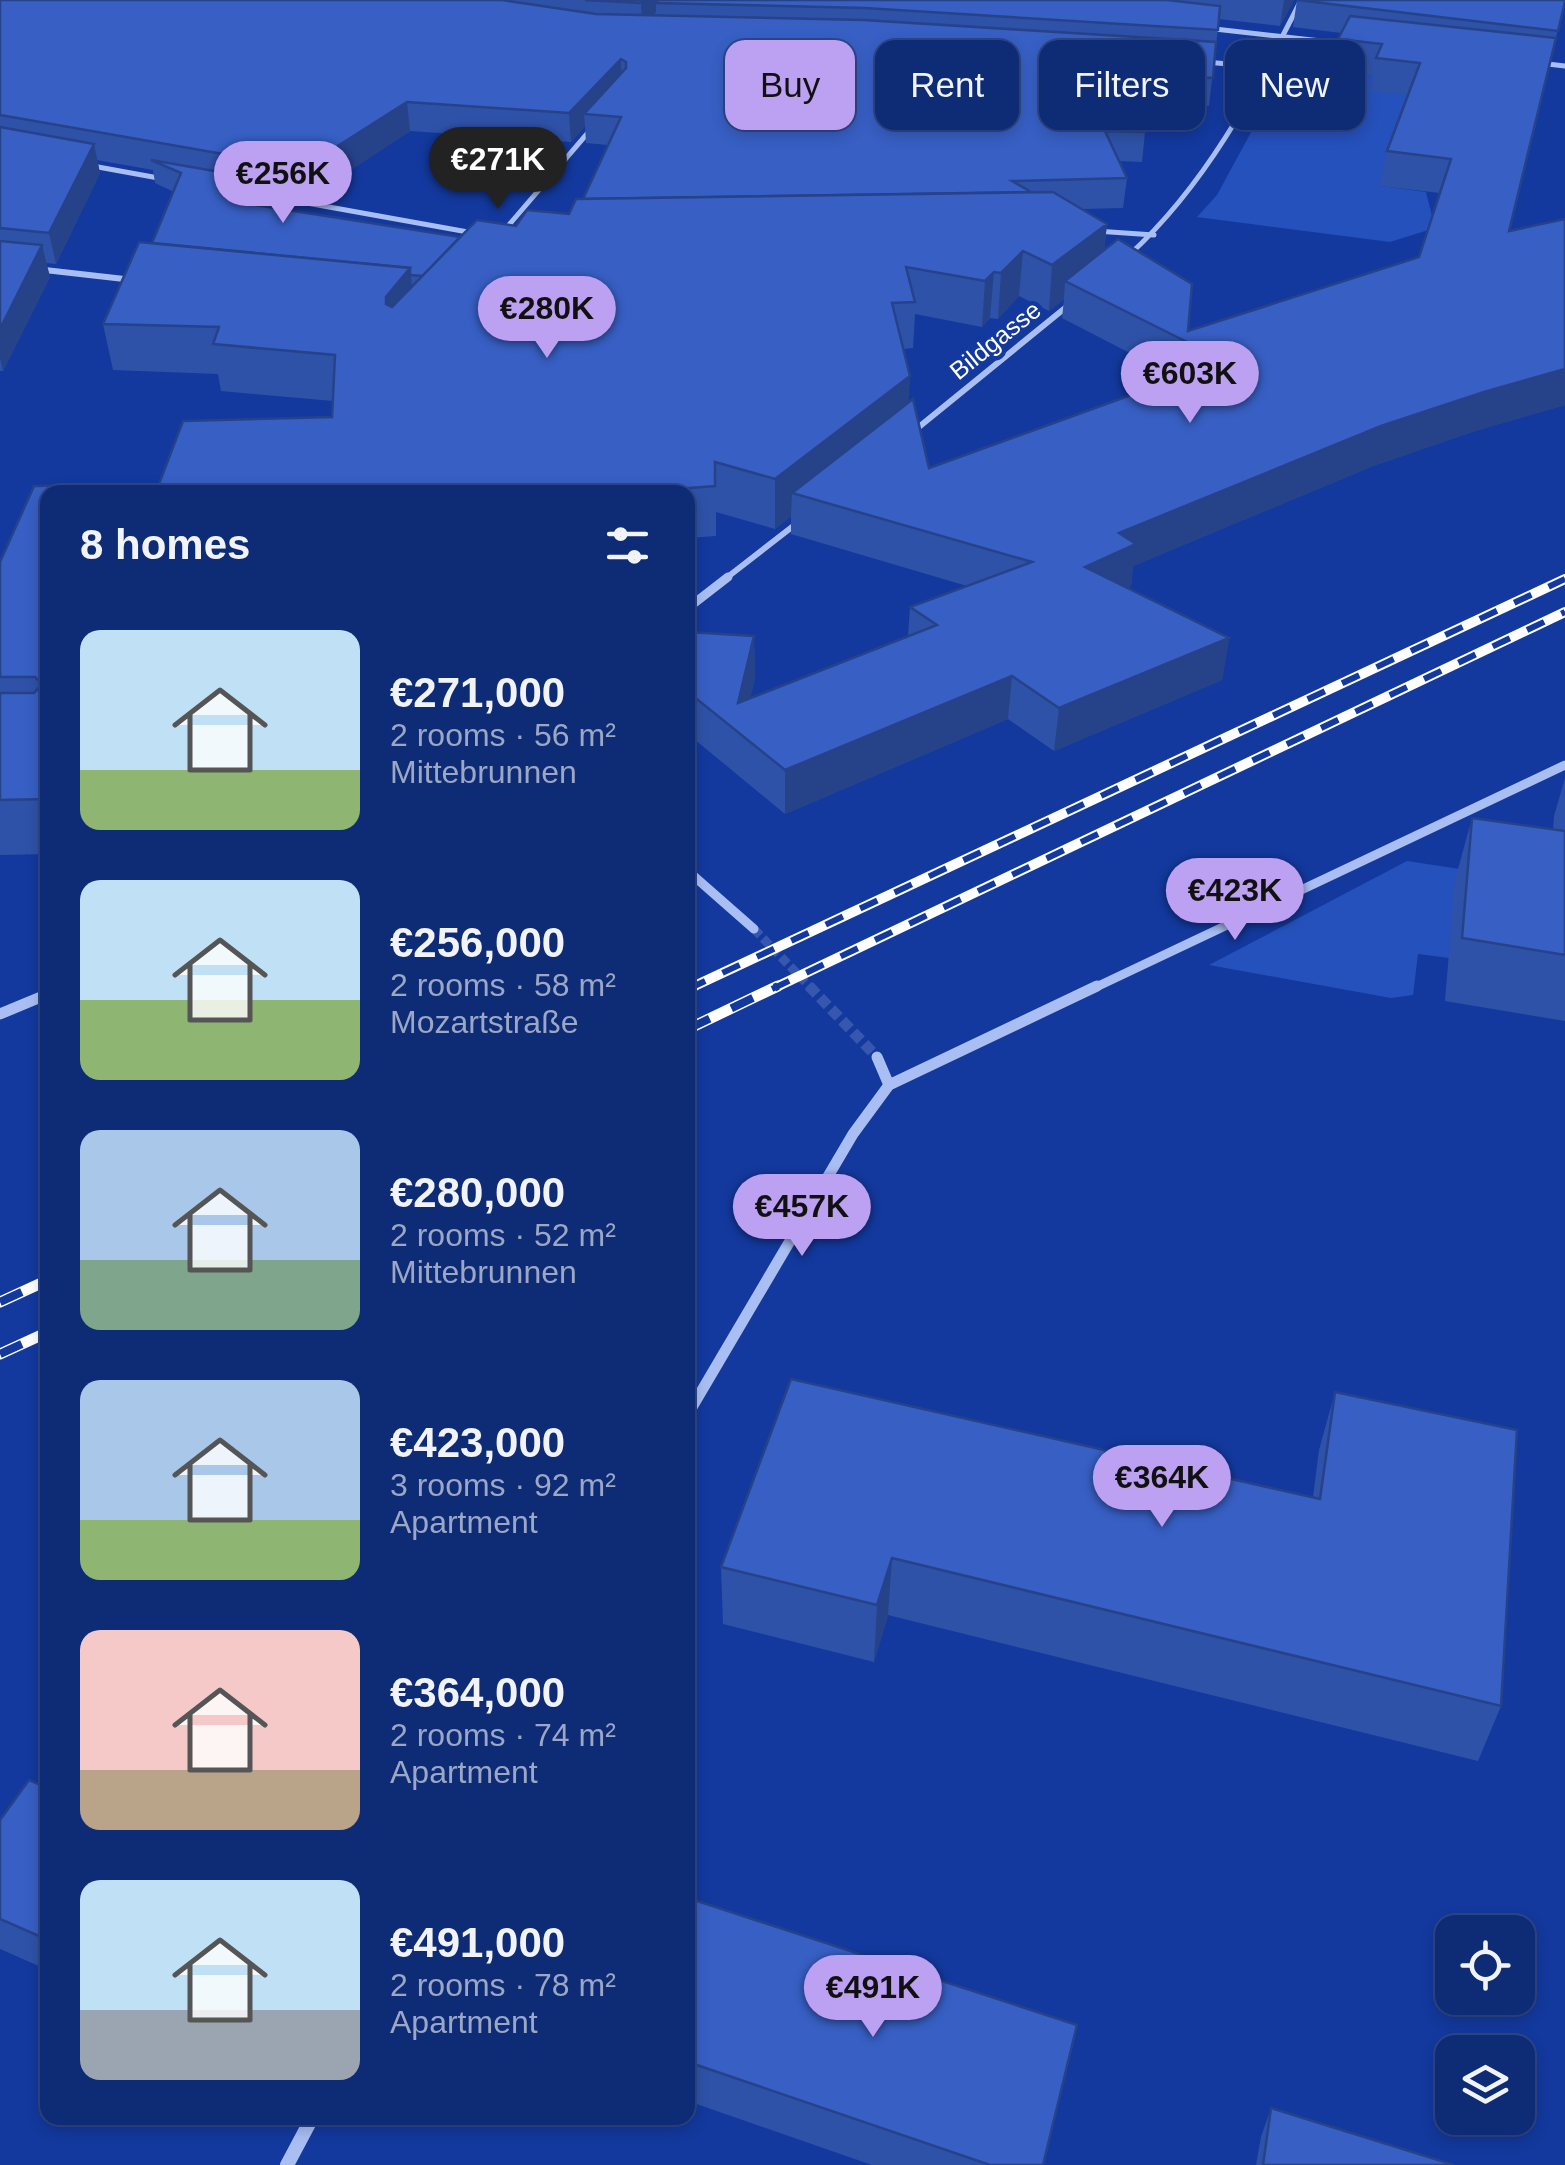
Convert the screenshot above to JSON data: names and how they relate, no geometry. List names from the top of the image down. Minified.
{"streets":{"street":["Bildgasse"]},"page":{"chip":["Buy","Rent","Filters","New"],"price":["€271K","€256K","€280K","€603K","€423K","€457K","€364K","€491K"],"heading":"8 homes","list":[{"name":"€271,000","note":"2 rooms · 56 m² · Mittebrunnen"},{"name":"€256,000","note":"2 rooms · 58 m² · Mozartstraße"},{"name":"€280,000","note":"2 rooms · 52 m² · Mittebrunnen"},{"name":"€423,000","note":"3 rooms · 92 m² · Apartment"},{"name":"€364,000","note":"2 rooms · 74 m² · Apartment"},{"name":"€491,000","note":"2 rooms · 78 m² · Apartment"}]}}
